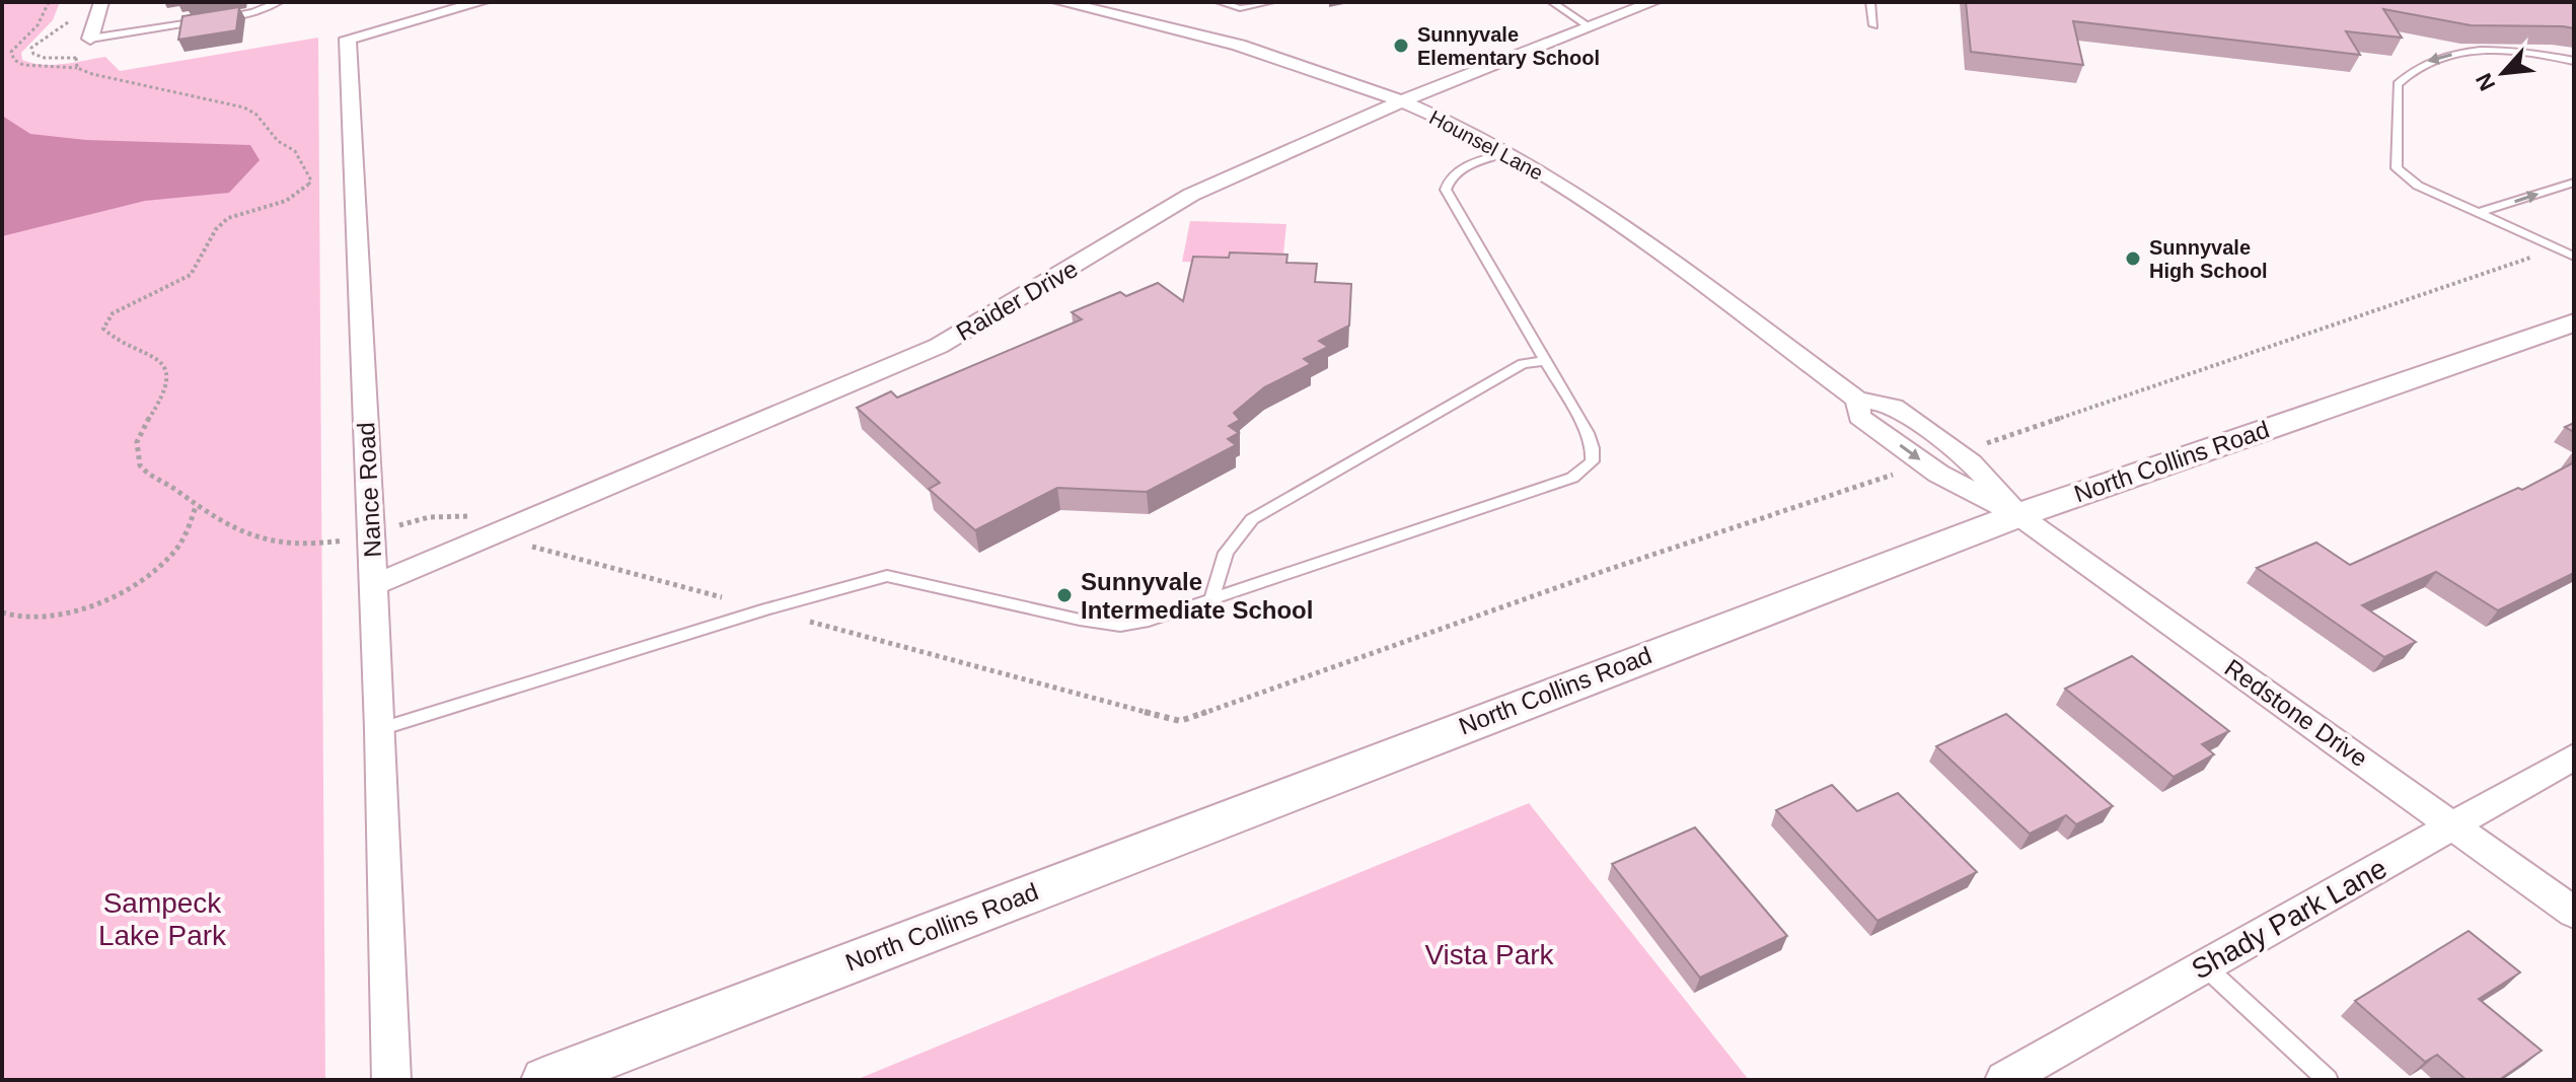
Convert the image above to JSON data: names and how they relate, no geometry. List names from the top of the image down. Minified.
{"streets":{"street":["Hounsel Lane","Raider Drive","North Collins Road","Nance Road","Redstone Drive","Shady Park Lane"]},"crossings":[["Hounsel Lane","Raider Drive"],["Hounsel Lane","North Collins Road"],["Hounsel Lane","Redstone Drive"],["Raider Drive","Nance Road"],["North Collins Road","Redstone Drive"],["Redstone Drive","Shady Park Lane"]],"parks":["Sampeck Lake Park","Vista Park"],"places":["Sunnyvale Elementary School","Sunnyvale High School","Sunnyvale Intermediate School"],"north":"bottom left"}
